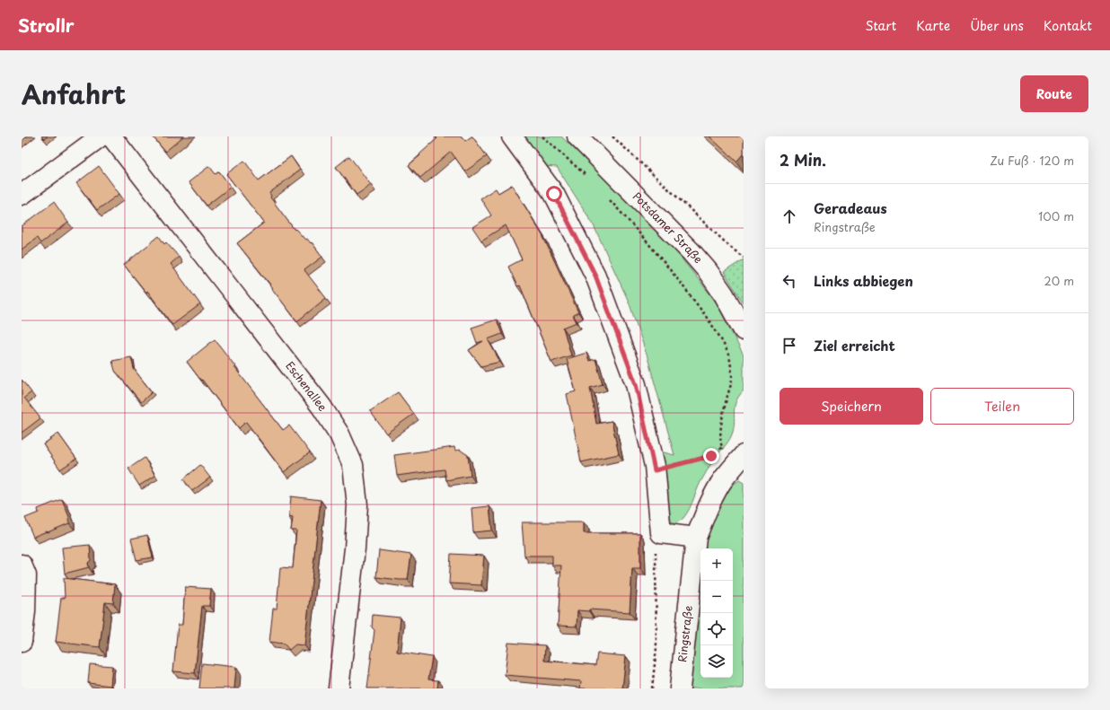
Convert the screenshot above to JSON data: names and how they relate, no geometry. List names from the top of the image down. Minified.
{"streets":{"street":["Potsdamer Straße","Eschenallee","Ringstraße"]},"page":{"header":"Strollr","nav":["Start","Karte","Über uns","Kontakt"],"title":"Anfahrt","buttons":["Route",["Speichern","Teilen"]],"heading":["2 Min.","Zu Fuß · 120 m"],"list":[["Geradeaus","Ringstraße","100 m"],["Links abbiegen","20 m"],"Ziel erreicht"],"map_buttons":["+","−"]}}
